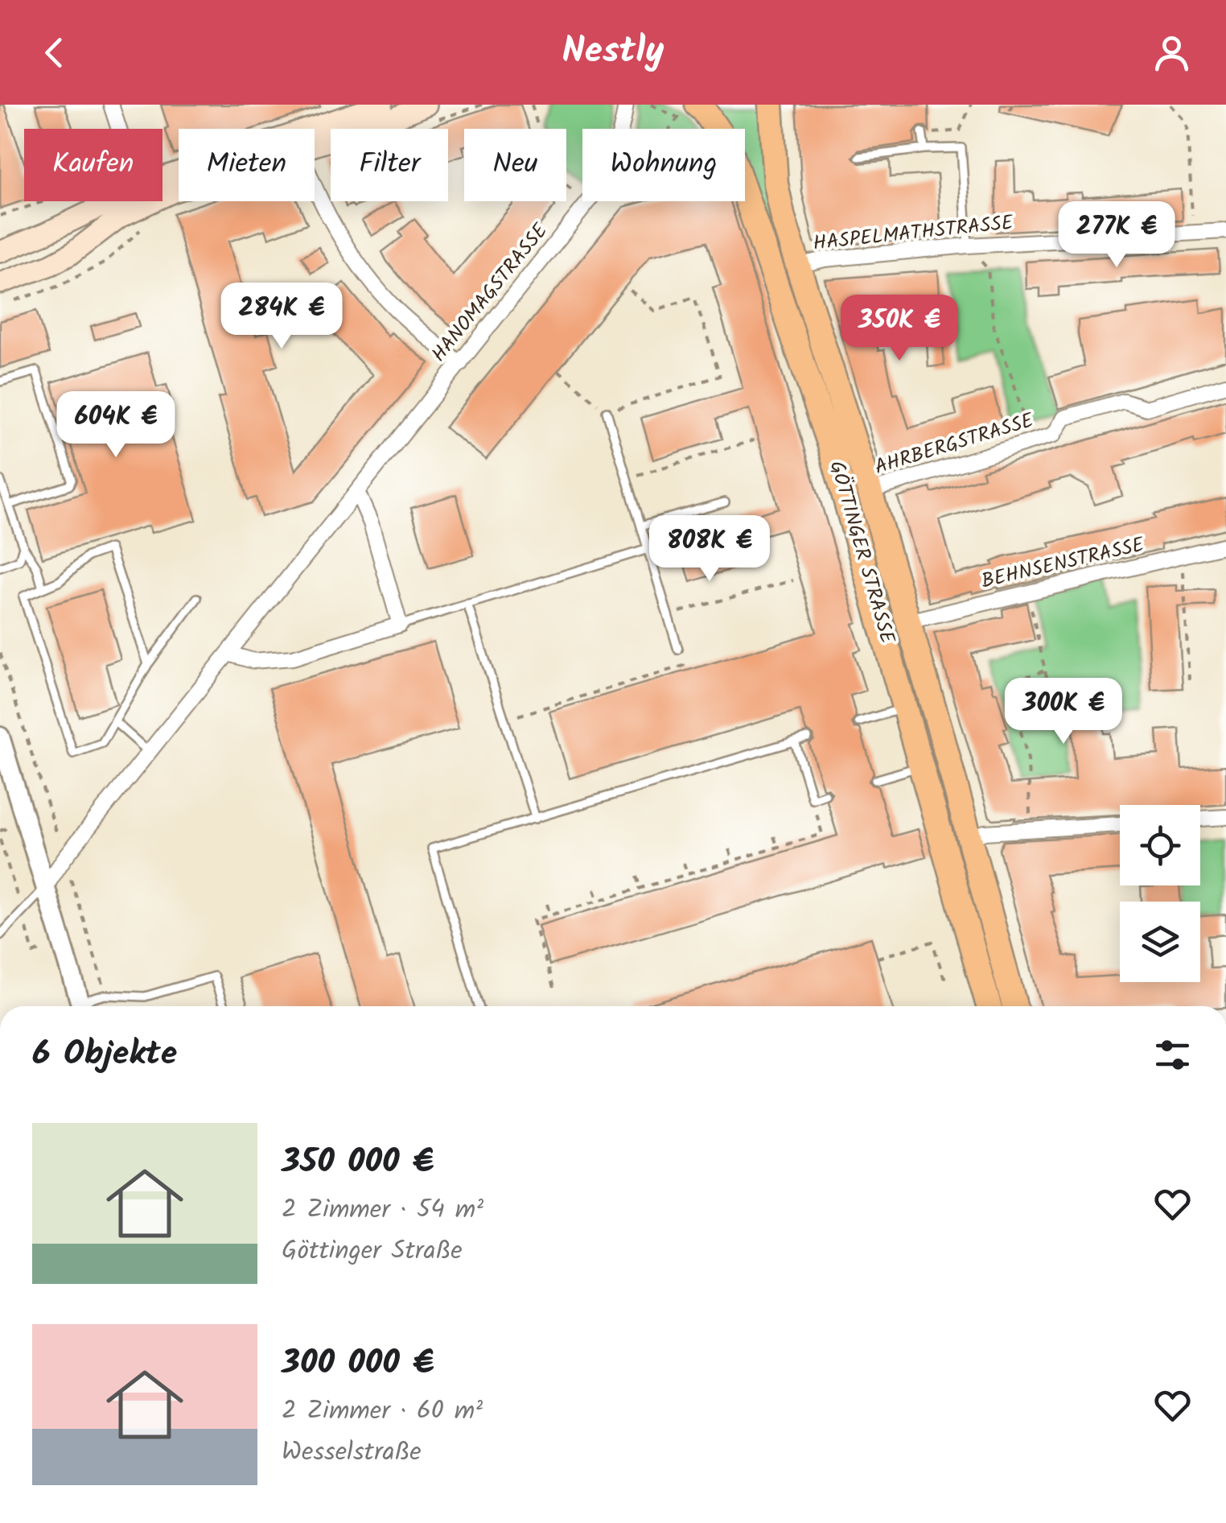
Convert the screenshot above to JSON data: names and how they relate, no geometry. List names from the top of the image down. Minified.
{"streets":{"main road":["GÖTTINGER STRASSE"],"street":["HASPELMATHSTRASSE","HANOMAGSTRASSE","AHRBERGSTRASSE","BEHNSENSTRASSE"]},"crossings":[["HASPELMATHSTRASSE","GÖTTINGER STRASSE"],["AHRBERGSTRASSE","GÖTTINGER STRASSE"],["GÖTTINGER STRASSE","BEHNSENSTRASSE"]],"page":{"header":"Nestly","chip":["Kaufen","Mieten","Filter","Neu","Wohnung"],"price":["277K €","284K €","350K €","604K €","808K €","300K €"],"heading":"6 Objekte","list":[{"name":"350 000 €","note":"2 Zimmer · 54 m² · Göttinger Straße"},{"name":"300 000 €","note":"2 Zimmer · 60 m² · Wesselstraße"}]}}
